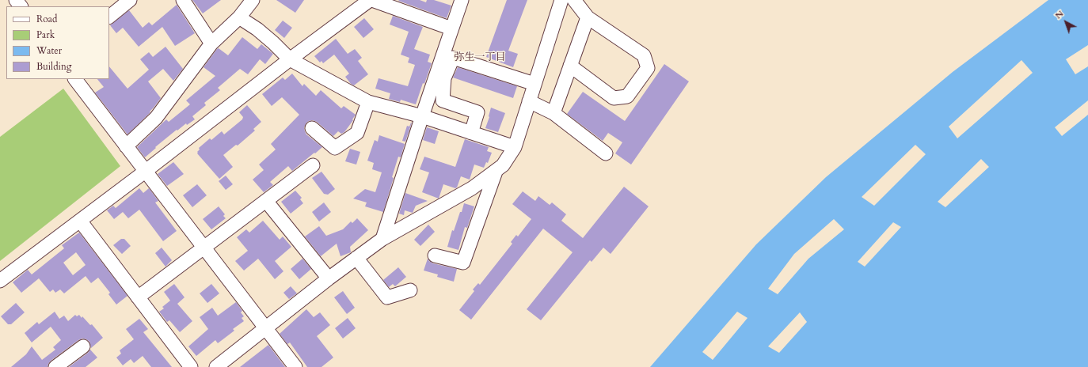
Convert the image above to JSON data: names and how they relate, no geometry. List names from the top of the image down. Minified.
{"districts":["弥生一丁目"],"legend":["Road","Park","Water","Building"],"north":"top left"}
